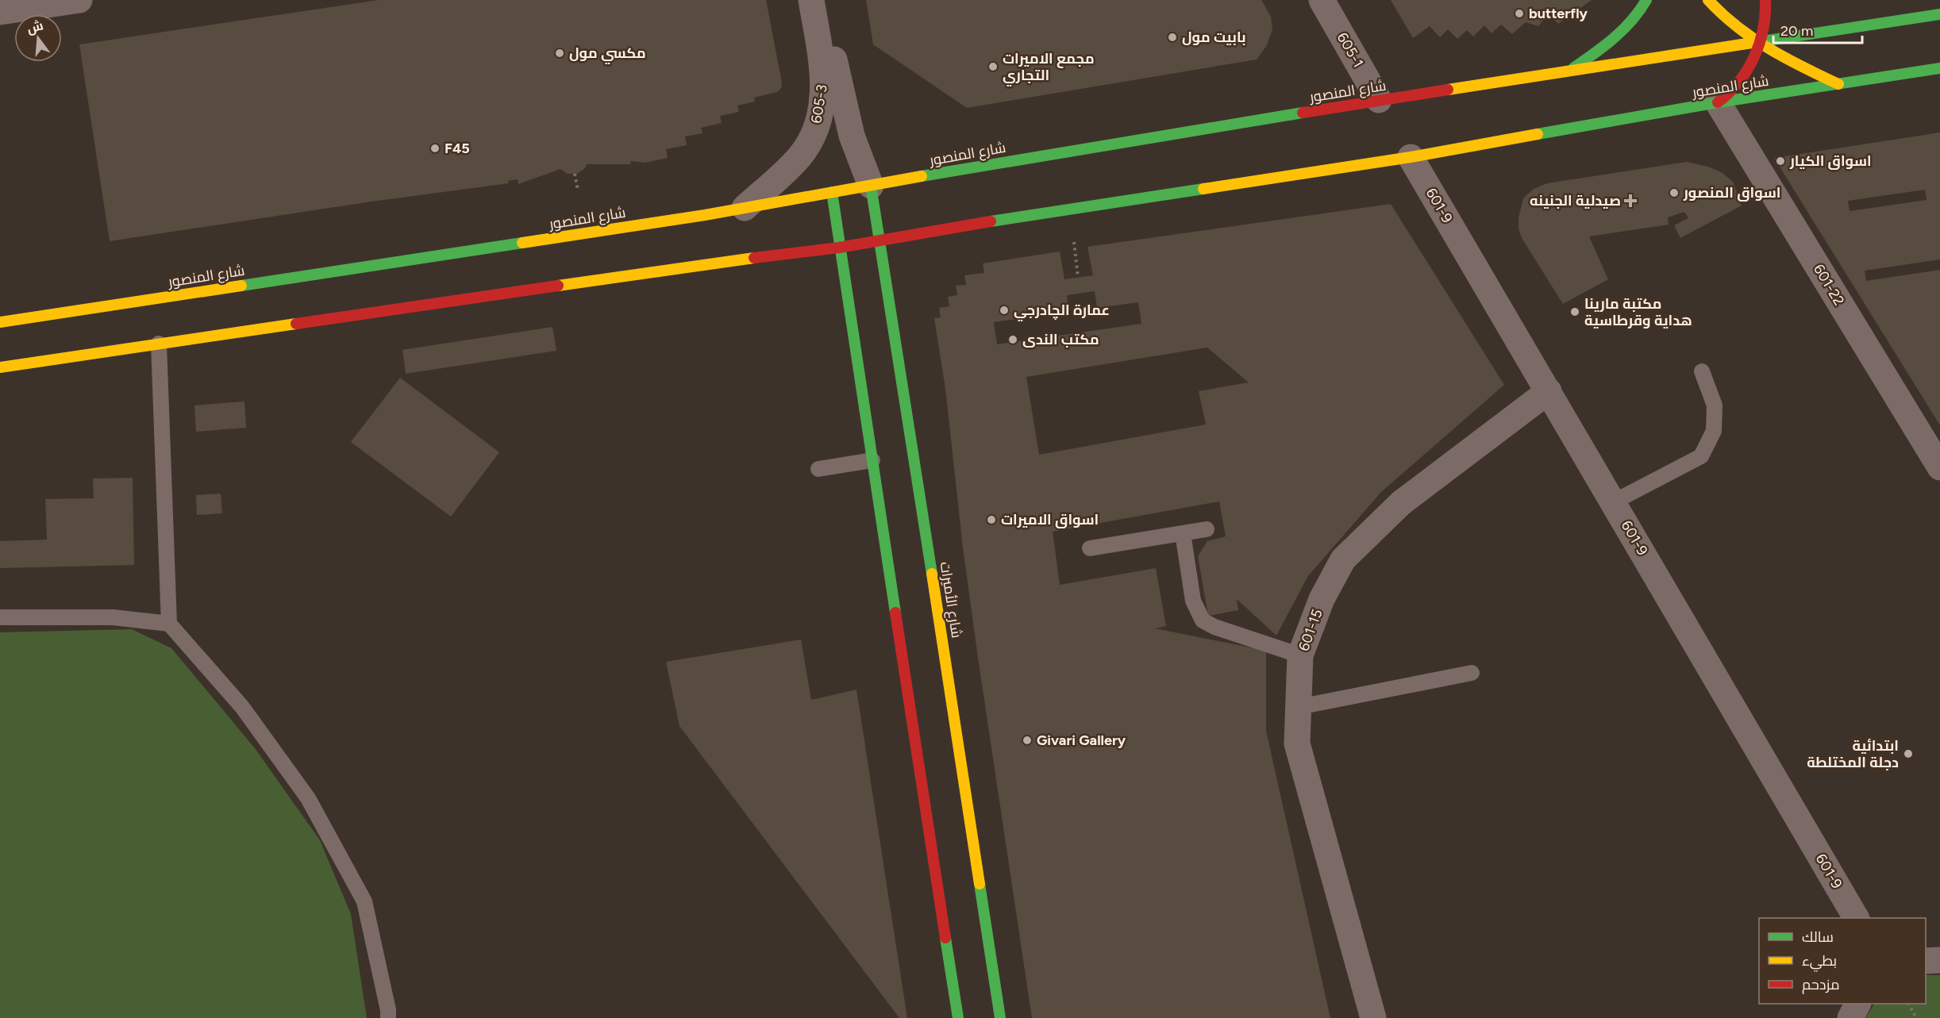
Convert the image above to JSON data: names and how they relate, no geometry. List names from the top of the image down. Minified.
{"streets":{"main road":["شارع المنصور","شارع الأميرات"],"street":["605-1","605-3","601-9","601-22","601-15"]},"crossings":[["605-1","شارع المنصور"],["شارع المنصور","605-3"],["شارع المنصور","601-9"],["شارع المنصور","601-22"],["شارع المنصور","شارع الأميرات"],["605-3","شارع الأميرات"],["601-9","601-15"]],"places":{"other":["butterfly","بابيت مول","مكسي مول","مجمع الاميرات التجاري","F45","اسواق الكيار","اسواق المنصور","عمارة الچادرجي","مكتبة مارينا هداية وقرطاسية","مكتب الندى","اسواق الاميرات","Givari Gallery","ابتدائية دجلة المختلطة"],"health":["صيدلية الجنينه"]},"legend":["سالك","بطيء","مزدحم"],"scale_bar":"20 m","north":"top"}
